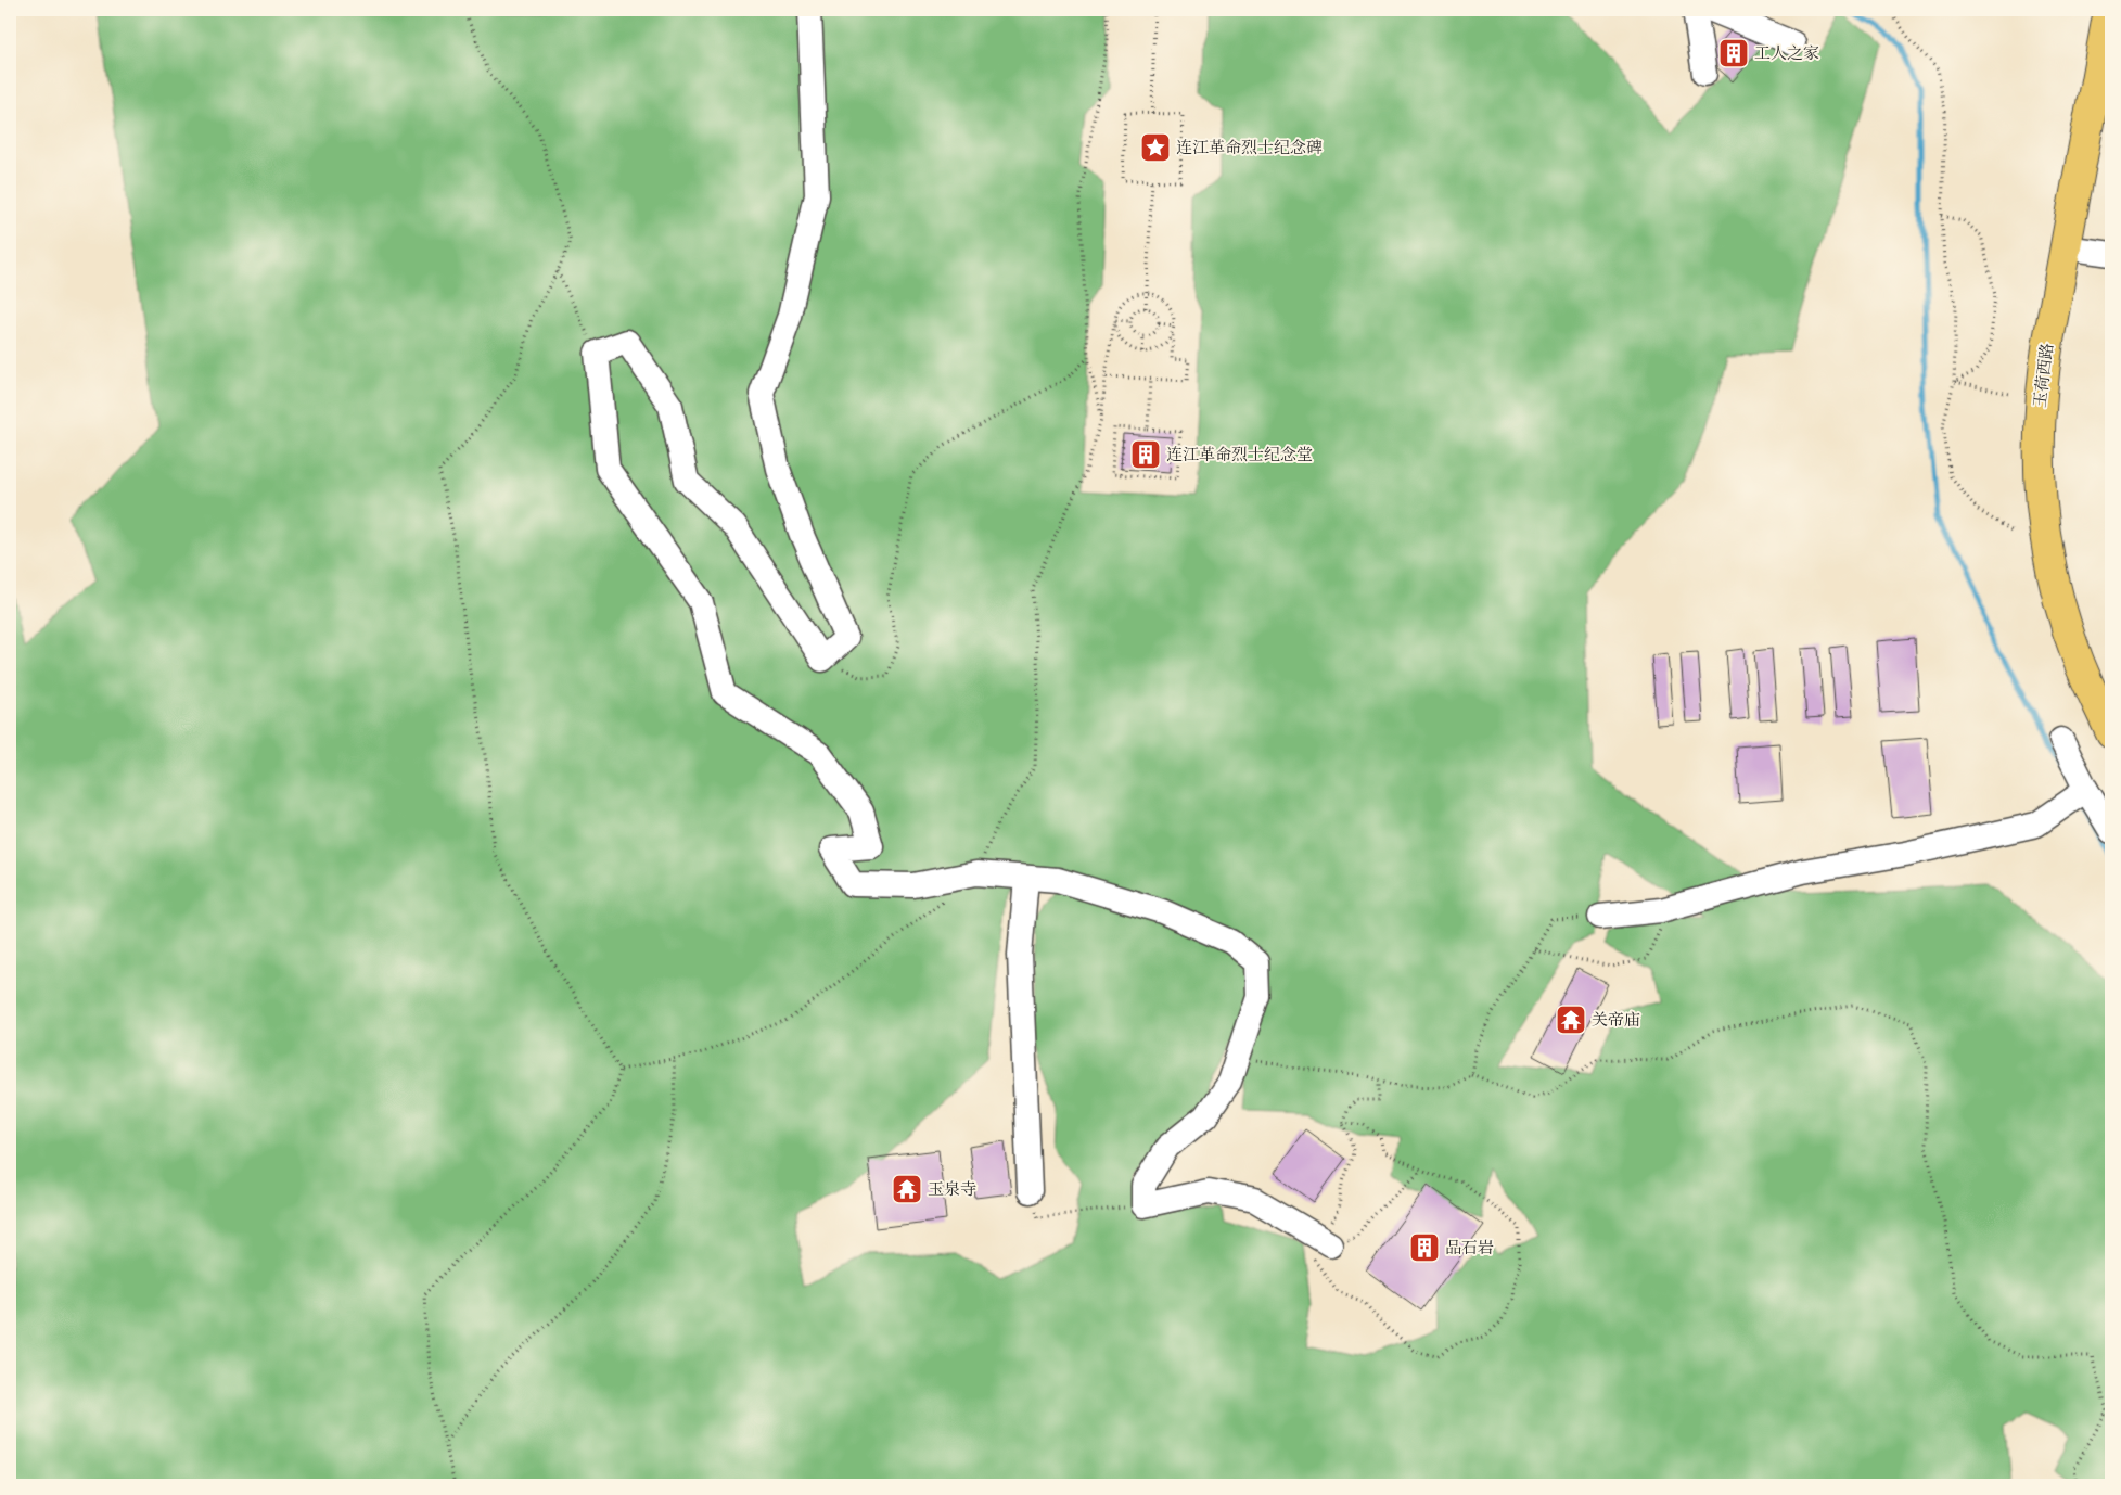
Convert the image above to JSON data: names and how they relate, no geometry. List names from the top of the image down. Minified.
{"streets":{"main road":["玉荷西路"]},"places":{"building":["工人之家","连江革命烈士纪念堂","品石岩"],"place":["连江革命烈士纪念碑"],"temple":["关帝庙","玉泉寺"]}}
